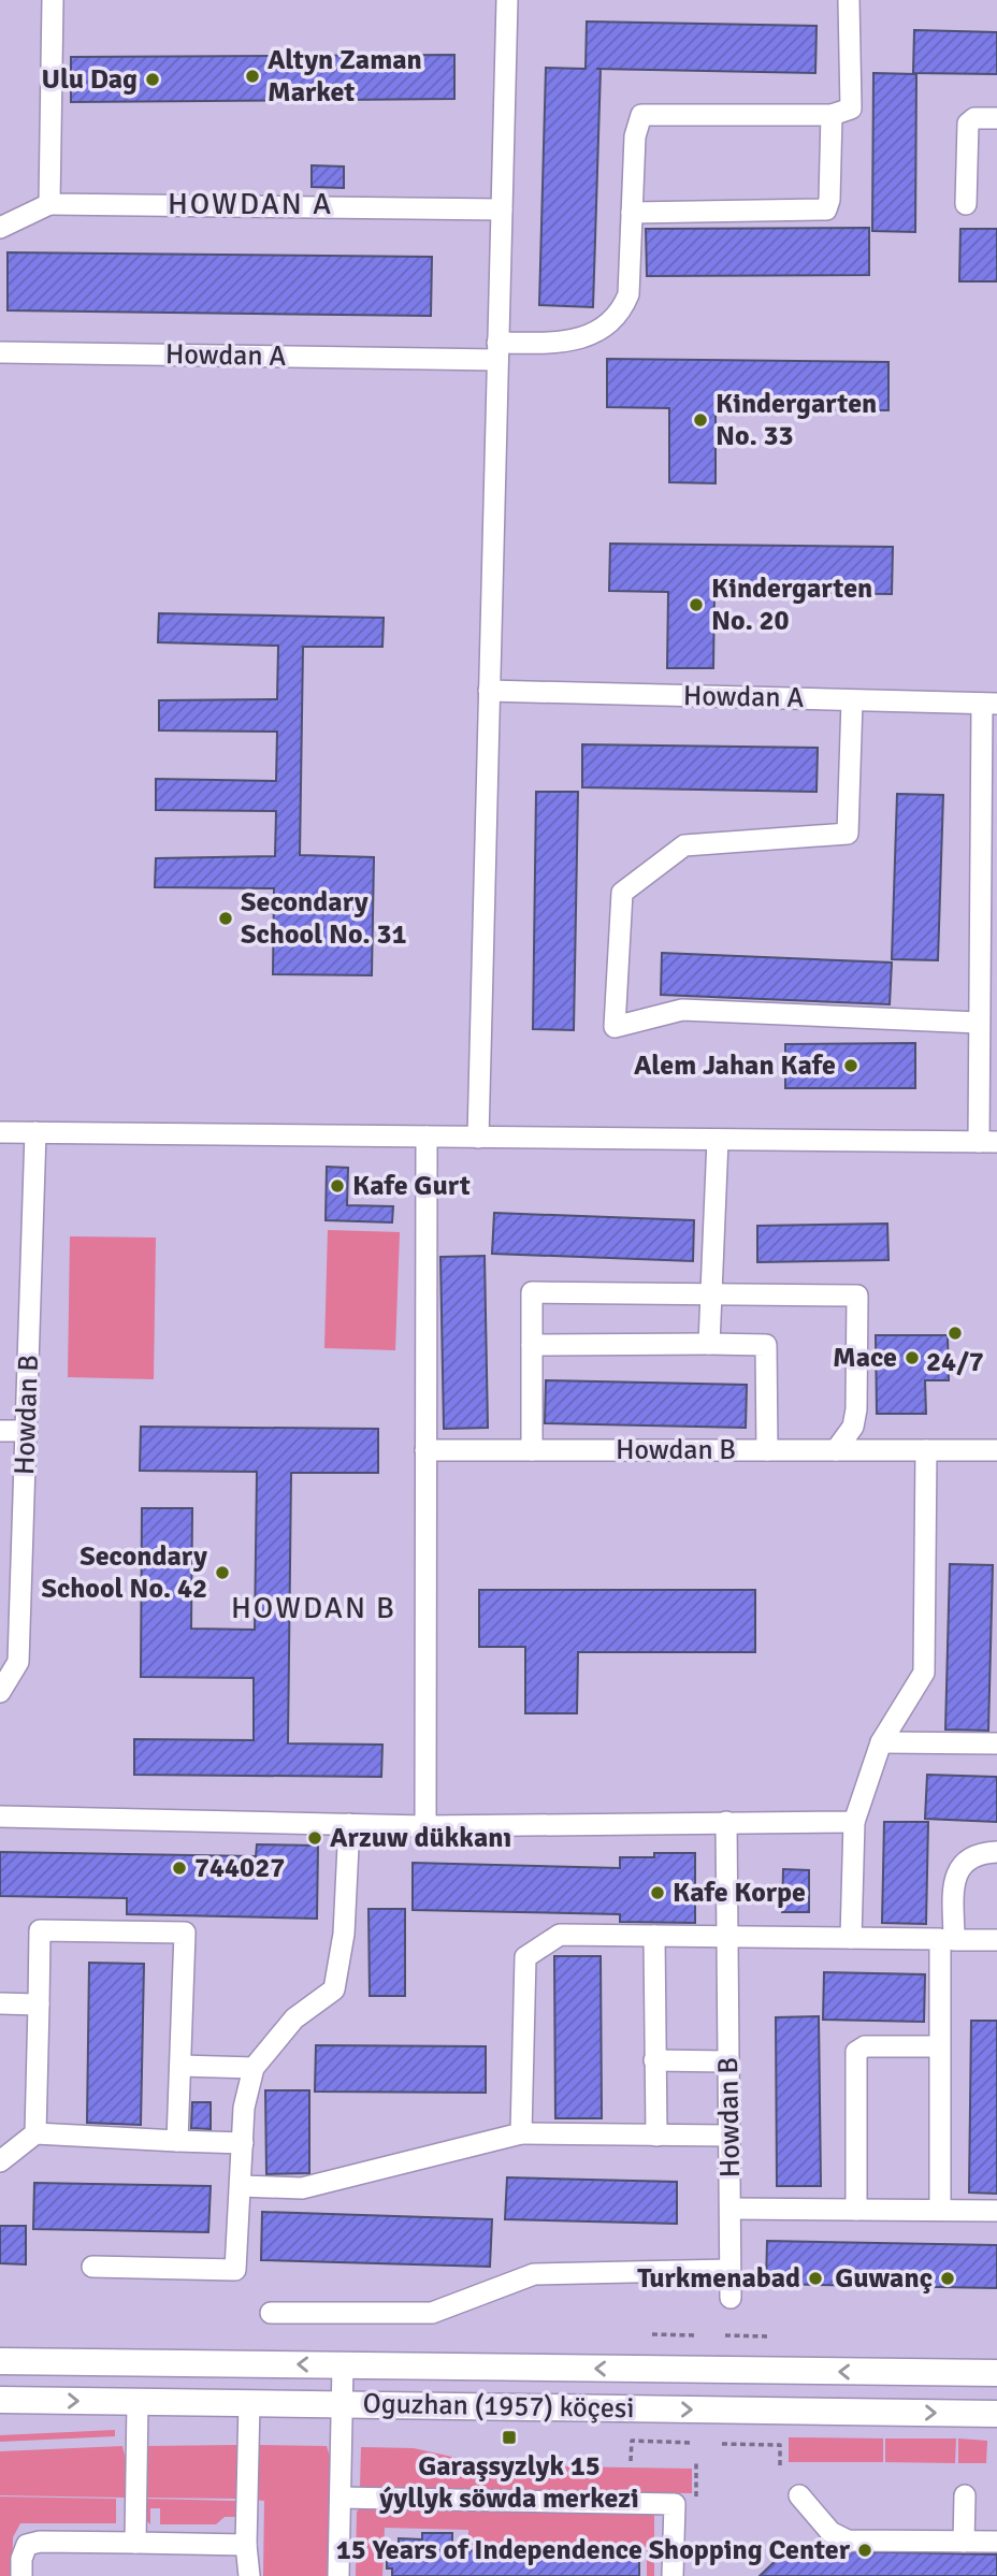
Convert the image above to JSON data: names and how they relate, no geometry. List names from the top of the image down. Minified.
{"streets":{"main road":["Oguzhan (1957) köçesi"],"street":["Howdan A","Howdan B"]},"districts":["HOWDAN A","HOWDAN B"],"places":{"other":["Altyn Zaman Market","Ulu Dag","Kindergarten No. 33","Kindergarten No. 20","Secondary School No. 31","Alem Jahan Kafe","Kafe Gurt","24/7","Mace","Secondary School No. 42","Arzuw dükkanı","744027","Kafe Korpe","Turkmenabad","Guwanç","15 Years of Independence Shopping Center"],"transit":["Garaşsyzlyk 15 ýyllyk söwda merkezi"]}}
